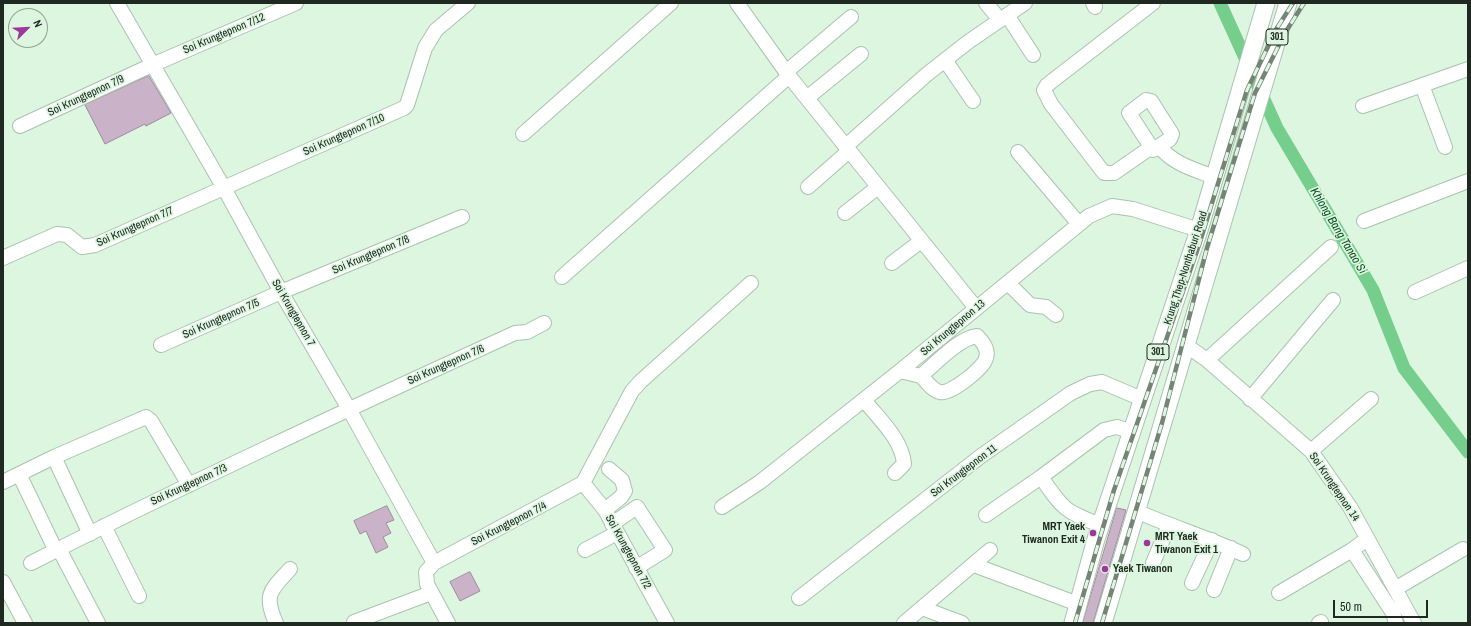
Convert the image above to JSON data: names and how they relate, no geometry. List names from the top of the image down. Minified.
{"streets":{"main road":["301","Krung Thep-Nonthaburi Road"],"street":["Soi Krungtepnon 7/12","Soi Krungtepnon 7/9","Soi Krungtepnon 7/10","Soi Krungtepnon 7/7","Soi Krungtepnon 7/8","Soi Krungtepnon 7","Soi Krungtepnon 7/5","Soi Krungtepnon 13","Soi Krungtepnon 7/6","Soi Krungtepnon 11","Soi Krungtepnon 7/3","Soi Krungtepnon 14","Soi Krungtepnon 7/4","Soi Krungtepnon 7/2"]},"crossings":[["Soi Krungtepnon 7/12","Soi Krungtepnon 7/9"],["Soi Krungtepnon 7/12","Soi Krungtepnon 7"],["Soi Krungtepnon 7/9","Soi Krungtepnon 7"],["Soi Krungtepnon 7/10","Soi Krungtepnon 7/7"],["Soi Krungtepnon 7/10","Soi Krungtepnon 7"],["Soi Krungtepnon 7/7","Soi Krungtepnon 7"],["Soi Krungtepnon 7/8","Soi Krungtepnon 7"],["Soi Krungtepnon 7/8","Soi Krungtepnon 7/5"],["Krung Thep-Nonthaburi Road","Soi Krungtepnon 13"],["Krung Thep-Nonthaburi Road","Soi Krungtepnon 11"],["Krung Thep-Nonthaburi Road","Soi Krungtepnon 14"],["Soi Krungtepnon 7","Soi Krungtepnon 7/5"],["Soi Krungtepnon 7","Soi Krungtepnon 7/6"],["Soi Krungtepnon 7","Soi Krungtepnon 7/3"],["Soi Krungtepnon 7","Soi Krungtepnon 7/4"],["Soi Krungtepnon 7/6","Soi Krungtepnon 7/3"],["Soi Krungtepnon 7/4","Soi Krungtepnon 7/2"]],"water":["Khlong Bang Tanao Si"],"places":["MRT Yaek Tiwanon Exit 4","MRT Yaek Tiwanon Exit 1","Yaek Tiwanon"],"scale_bar":"50 m","north":"top right"}
